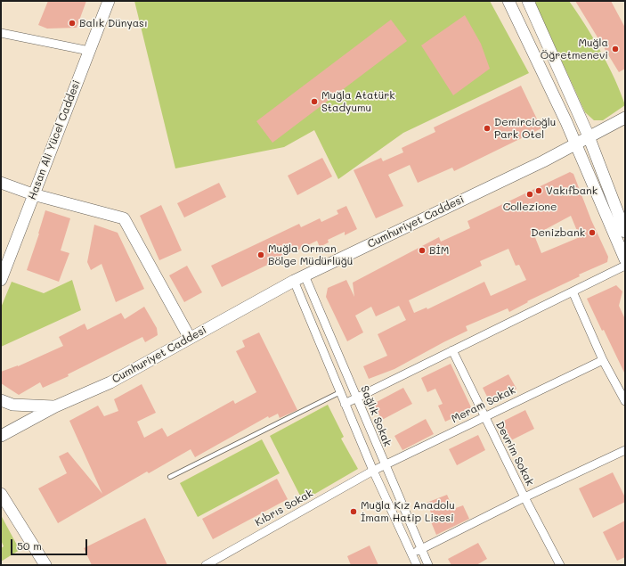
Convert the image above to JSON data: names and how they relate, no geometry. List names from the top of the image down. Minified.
{"streets":{"main road":["Hasan Ali Yücel Caddesi","Cumhuriyet Caddesi"],"street":["Meram Sokak","Sağlık Sokak","Devrim Sokak","Kıbrıs Sokak"]},"crossings":[["Cumhuriyet Caddesi","Sağlık Sokak"],["Meram Sokak","Sağlık Sokak"],["Meram Sokak","Devrim Sokak"],["Meram Sokak","Kıbrıs Sokak"]],"places":["Balık Dünyası","Muğla Öğretmenevi","Muğla Atatürk Stadyumu","Demircioğlu Park Otel","Vakıfbank","Collezione","Denizbank","BİM","Muğla Orman Bölge Müdürlüğü","Muğla Kız Anadolu İmam Hatip Lisesi"],"scale_bar":"50 m"}
